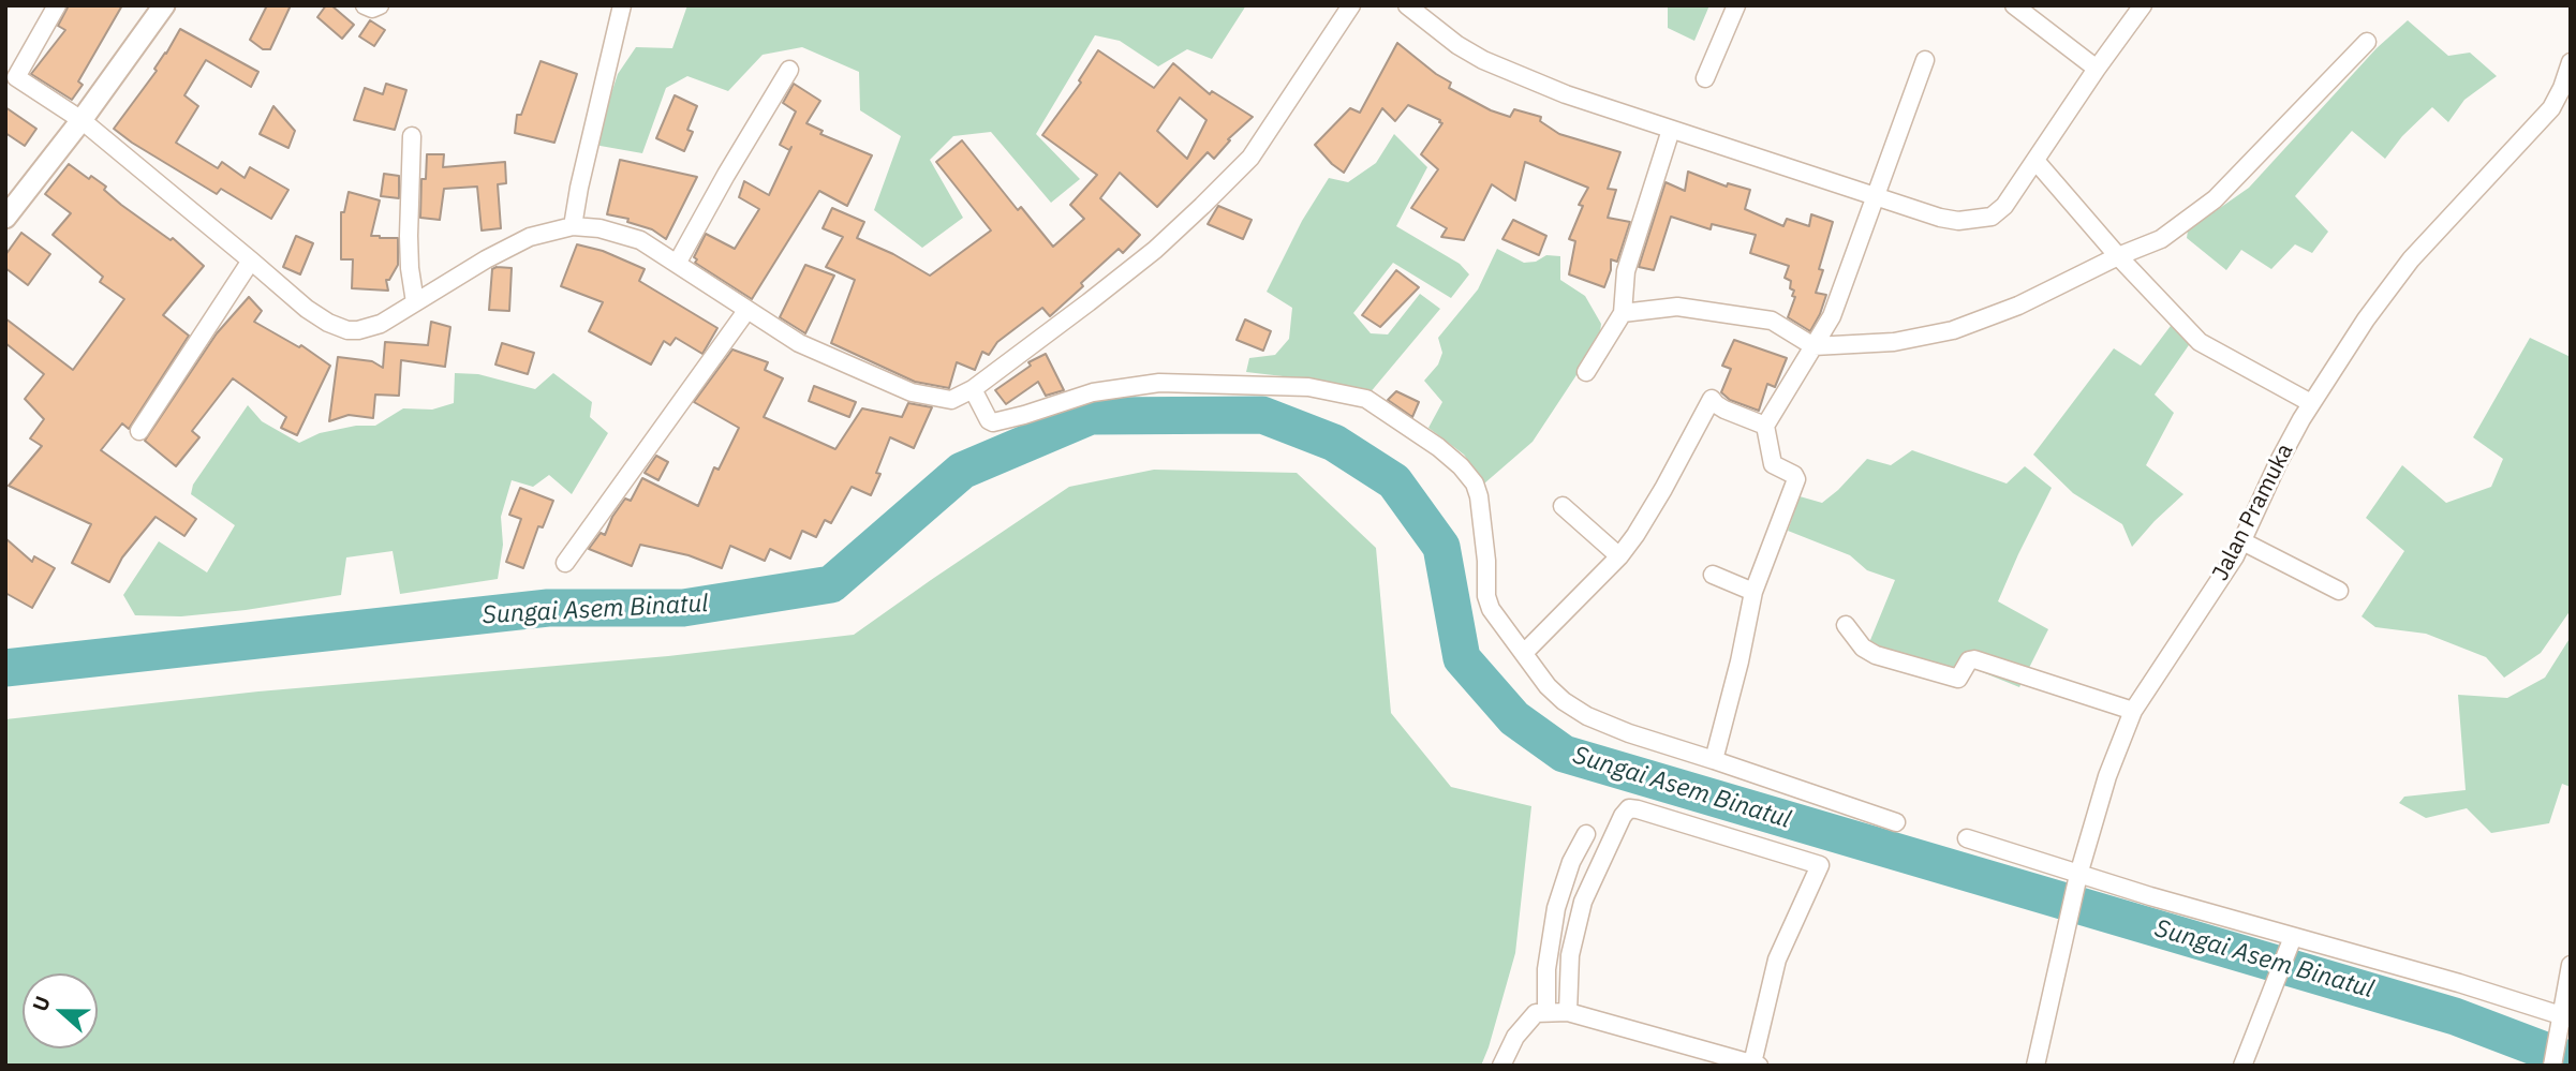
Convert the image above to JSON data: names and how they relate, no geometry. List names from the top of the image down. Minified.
{"streets":{"street":["Jalan Pramuka"]},"water":["Sungai Asem Binatul"],"north":"left"}
